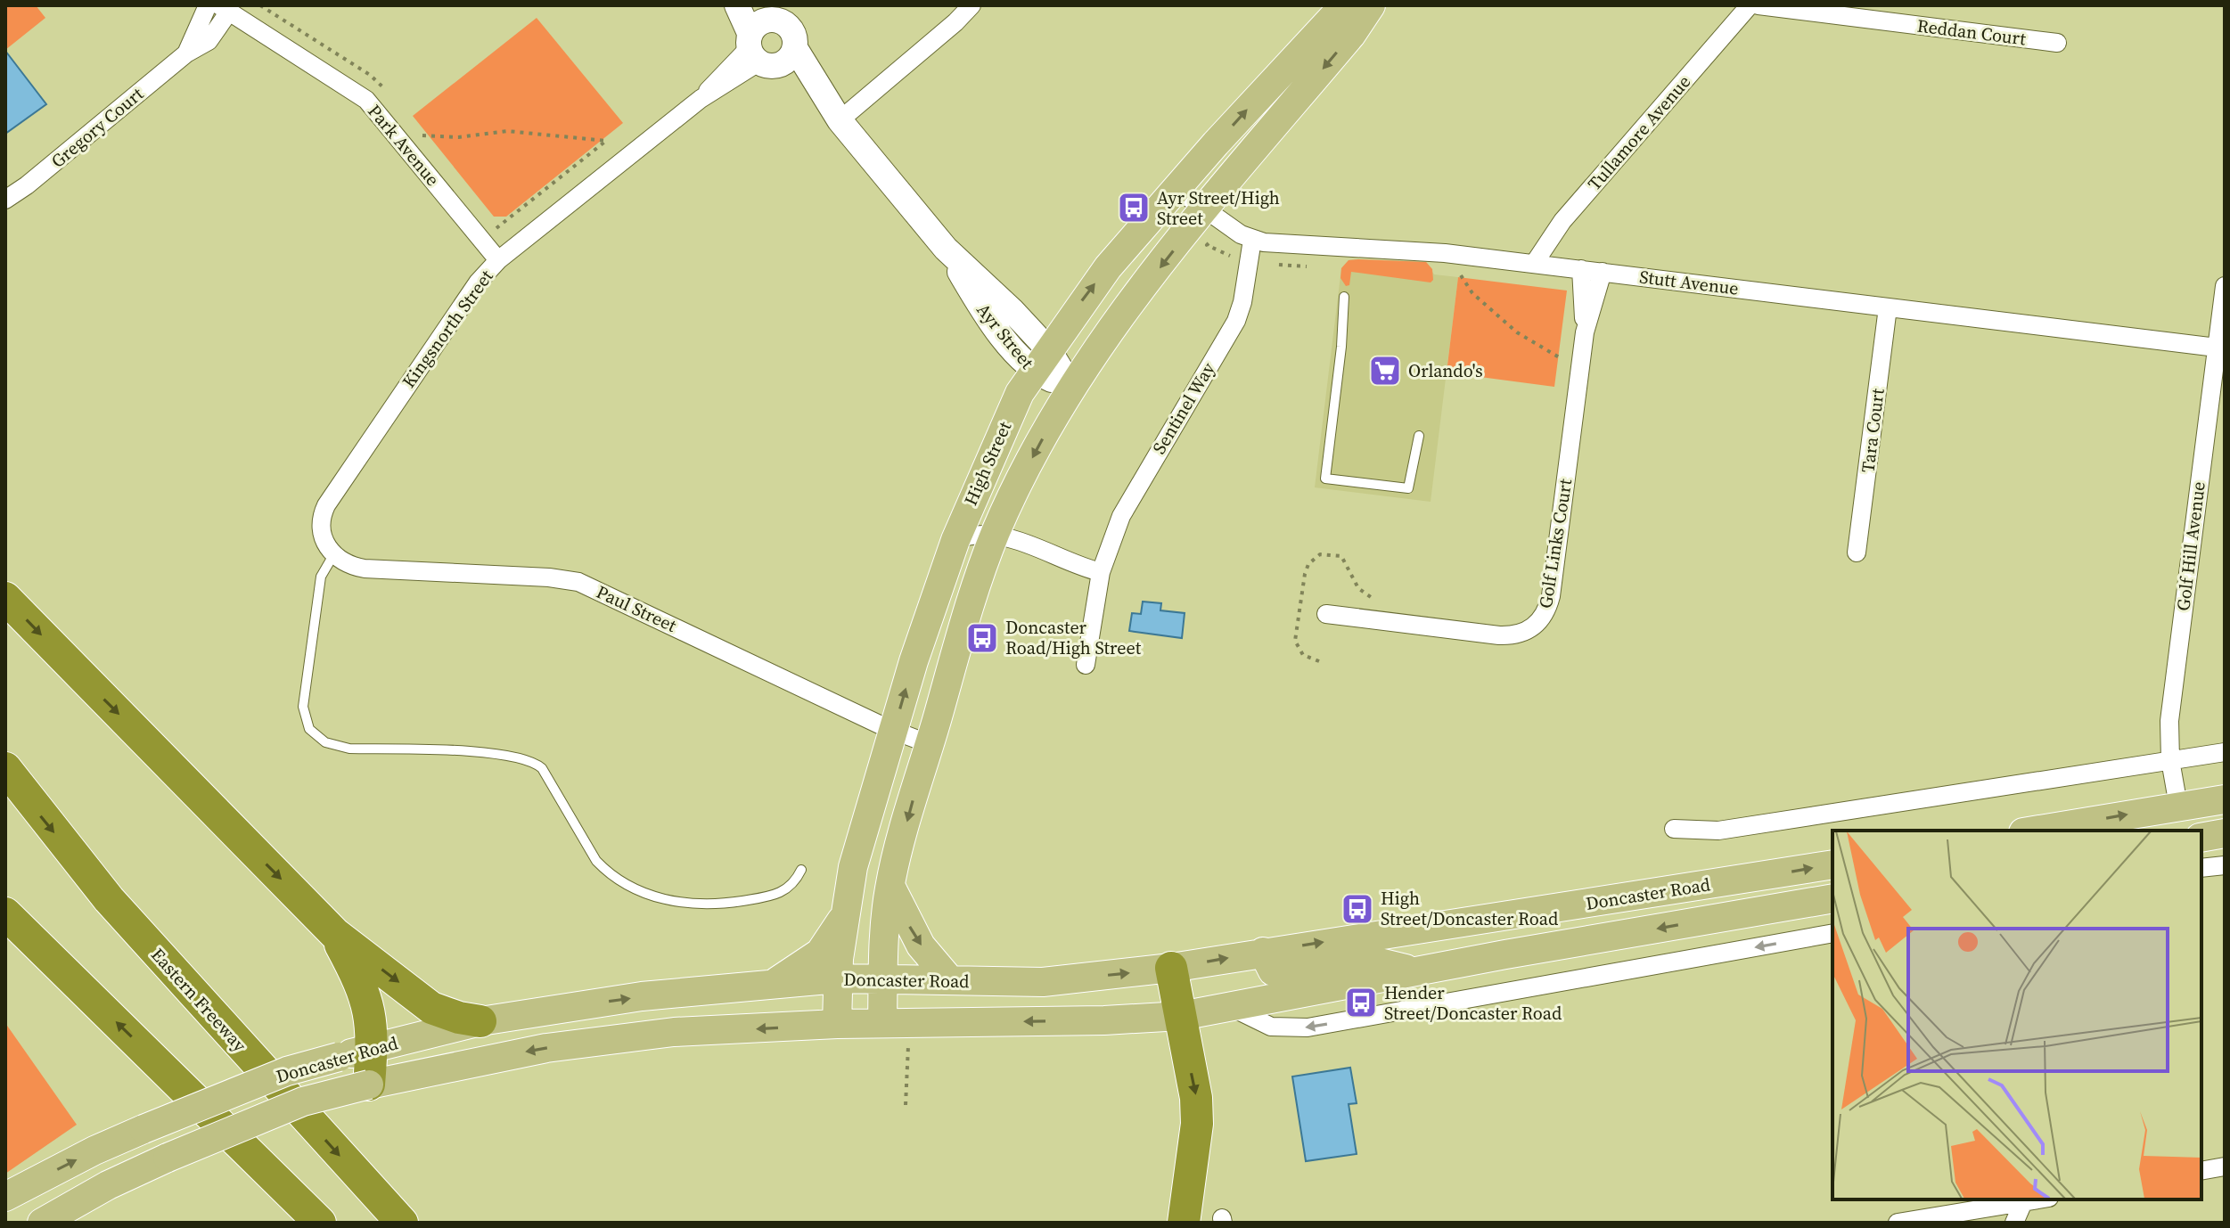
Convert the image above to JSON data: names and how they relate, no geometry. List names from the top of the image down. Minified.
{"streets":{"highway":["Eastern Freeway"],"main road":["High Street","Doncaster Road"],"street":["Reddan Court","Gregory Court","Tullamore Avenue","Park Avenue","Stutt Avenue","Kingsnorth Street","Ayr Street","Sentinel Way","Tara Court","Golf Links Court","Golf Hill Avenue","Paul Street"]},"crossings":[["Gregory Court","Park Avenue"],["Tullamore Avenue","Stutt Avenue"],["Park Avenue","Kingsnorth Street"],["Stutt Avenue","Sentinel Way"],["Stutt Avenue","Tara Court"],["Stutt Avenue","High Street"],["Stutt Avenue","Golf Links Court"],["Stutt Avenue","Golf Hill Avenue"],["Kingsnorth Street","Ayr Street"],["Kingsnorth Street","Paul Street"],["Ayr Street","High Street"],["High Street","Paul Street"],["High Street","Doncaster Road"]],"places":{"bus stop":["Ayr Street/High Street","Doncaster Road/High Street","High Street/Doncaster Road","Hender Street/Doncaster Road"],"supermarket":["Orlando's"]}}
